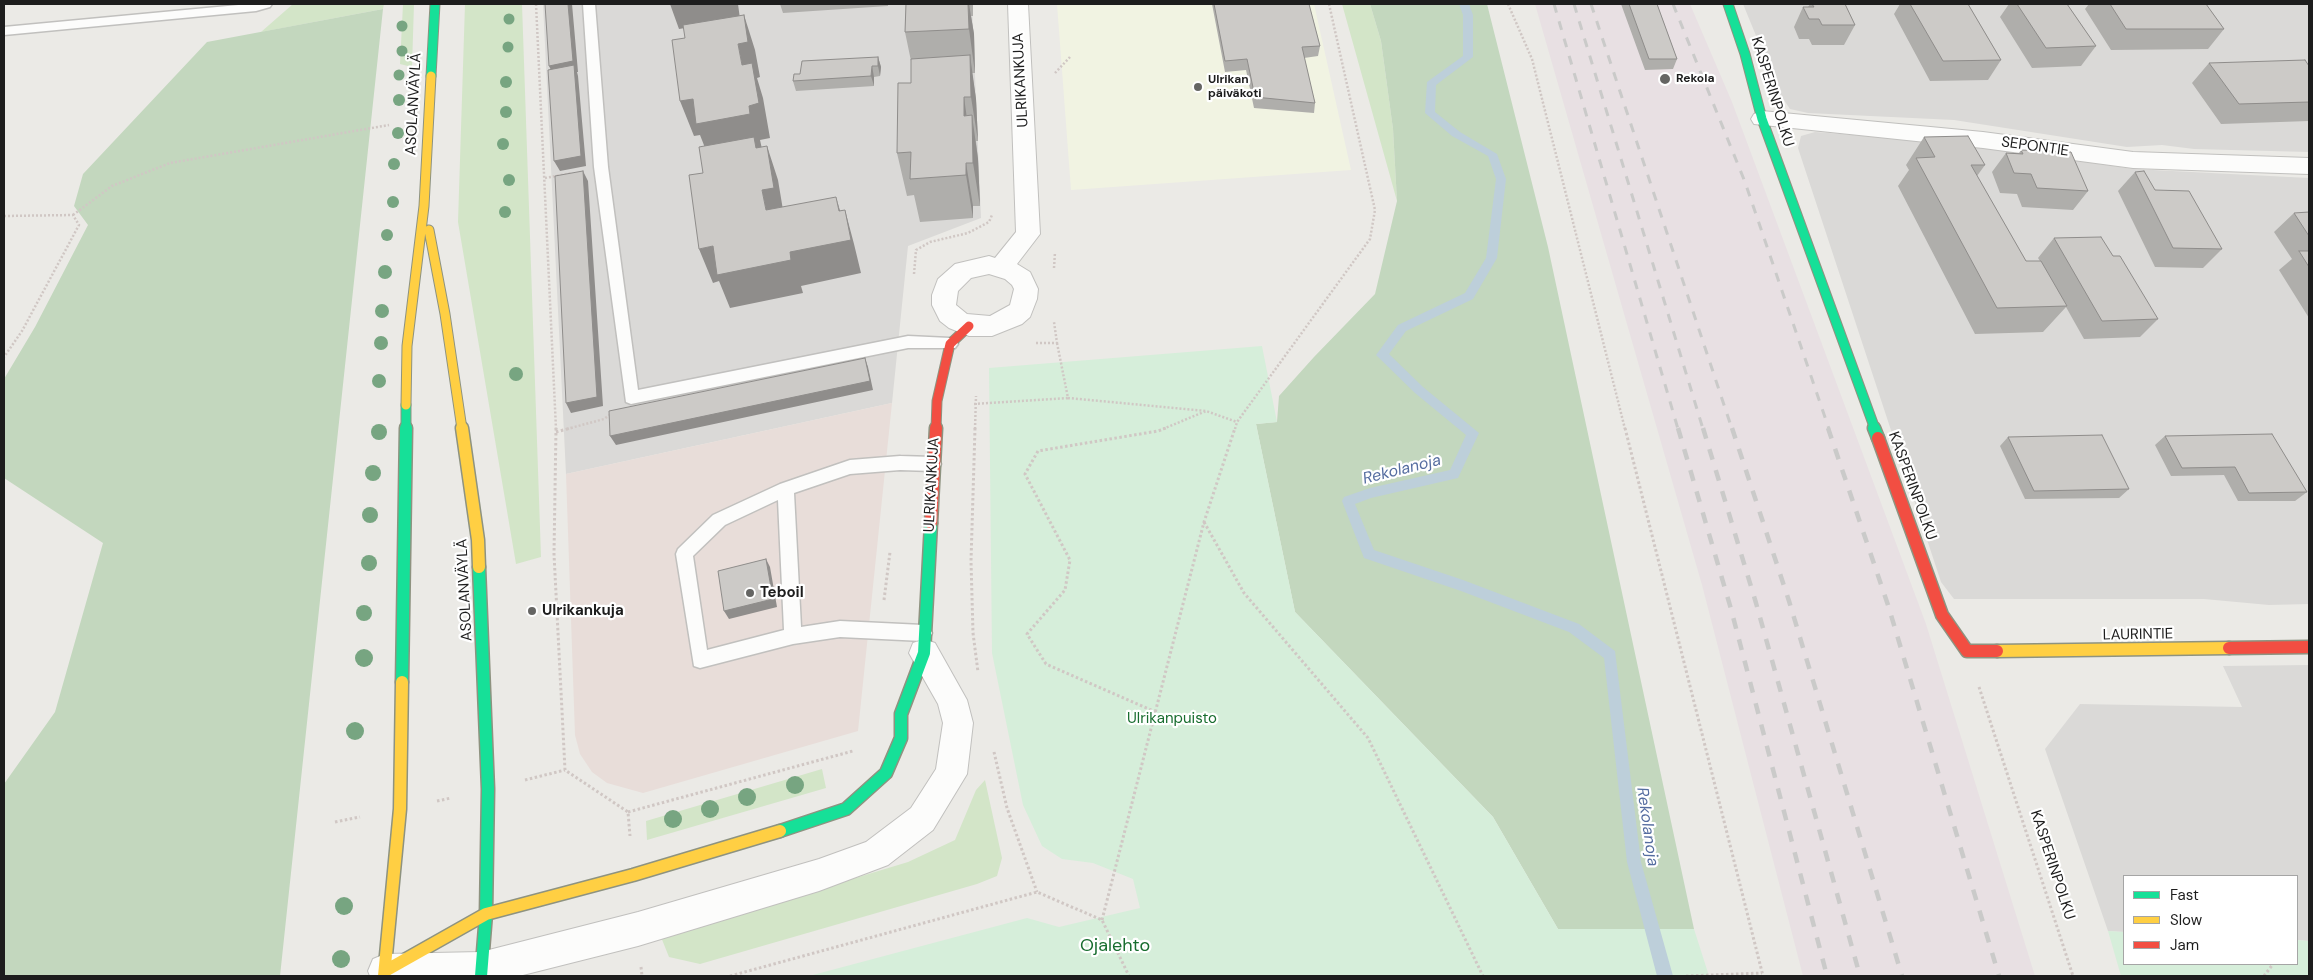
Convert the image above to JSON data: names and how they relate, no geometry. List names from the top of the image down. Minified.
{"streets":{"street":["ULRIKANKUJA","KASPERINPOLKU","ASOLANVÄYLÄ","SEPONTIE","LAURINTIE"]},"crossings":[["ULRIKANKUJA","ASOLANVÄYLÄ"],["KASPERINPOLKU","SEPONTIE"],["KASPERINPOLKU","LAURINTIE"]],"water":["Rekolanoja"],"parks":["Ulrikanpuisto","Ojalehto"],"places":["Rekola","Ulrikan päiväkoti","Teboil","Ulrikankuja"],"legend":["Fast","Slow","Jam"]}
